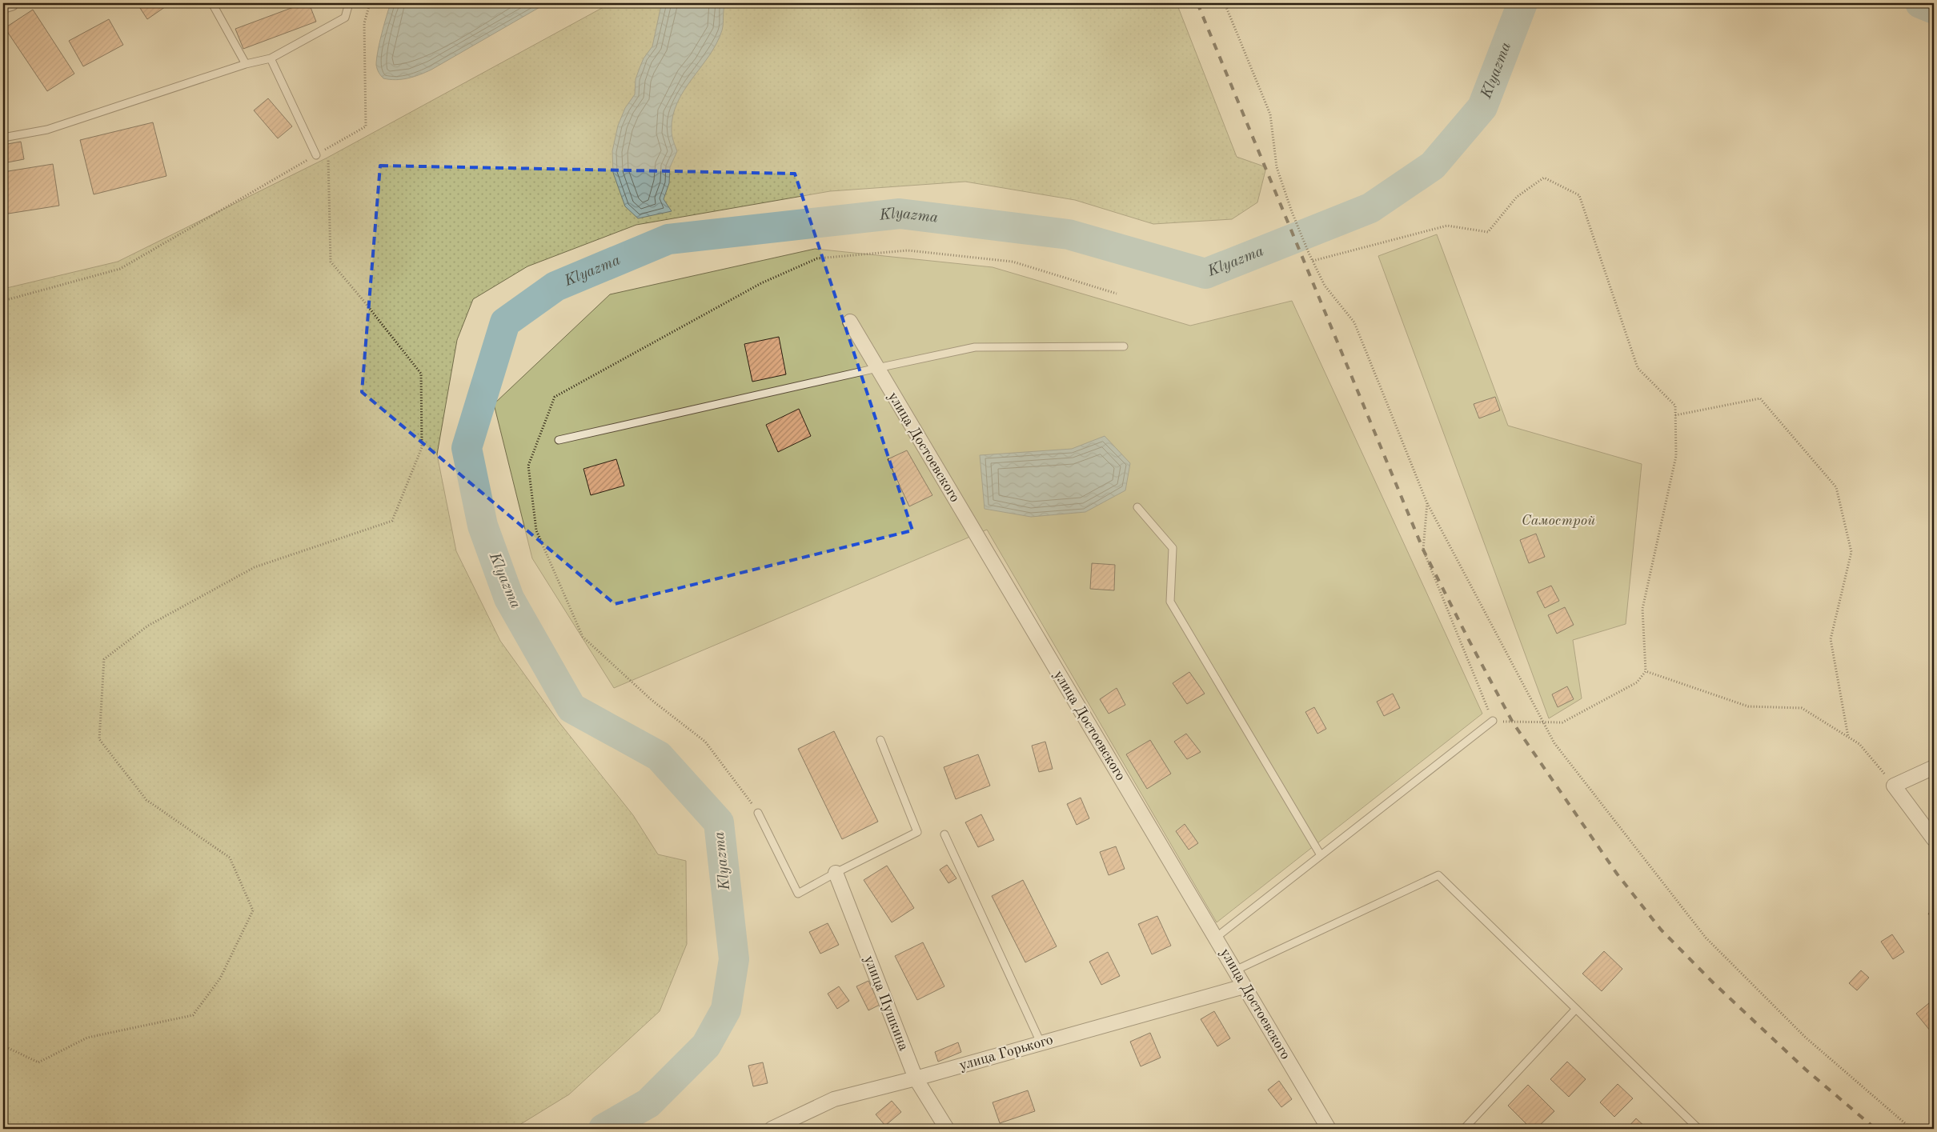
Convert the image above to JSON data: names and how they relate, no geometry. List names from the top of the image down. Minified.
{"streets":{"street":["улица Достоевского","улица Пушкина","улица Горького"]},"crossings":[["улица Достоевского","улица Горького"],["улица Пушкина","улица Горького"]],"water":["Klyazma"],"parks":["Самострой"]}
